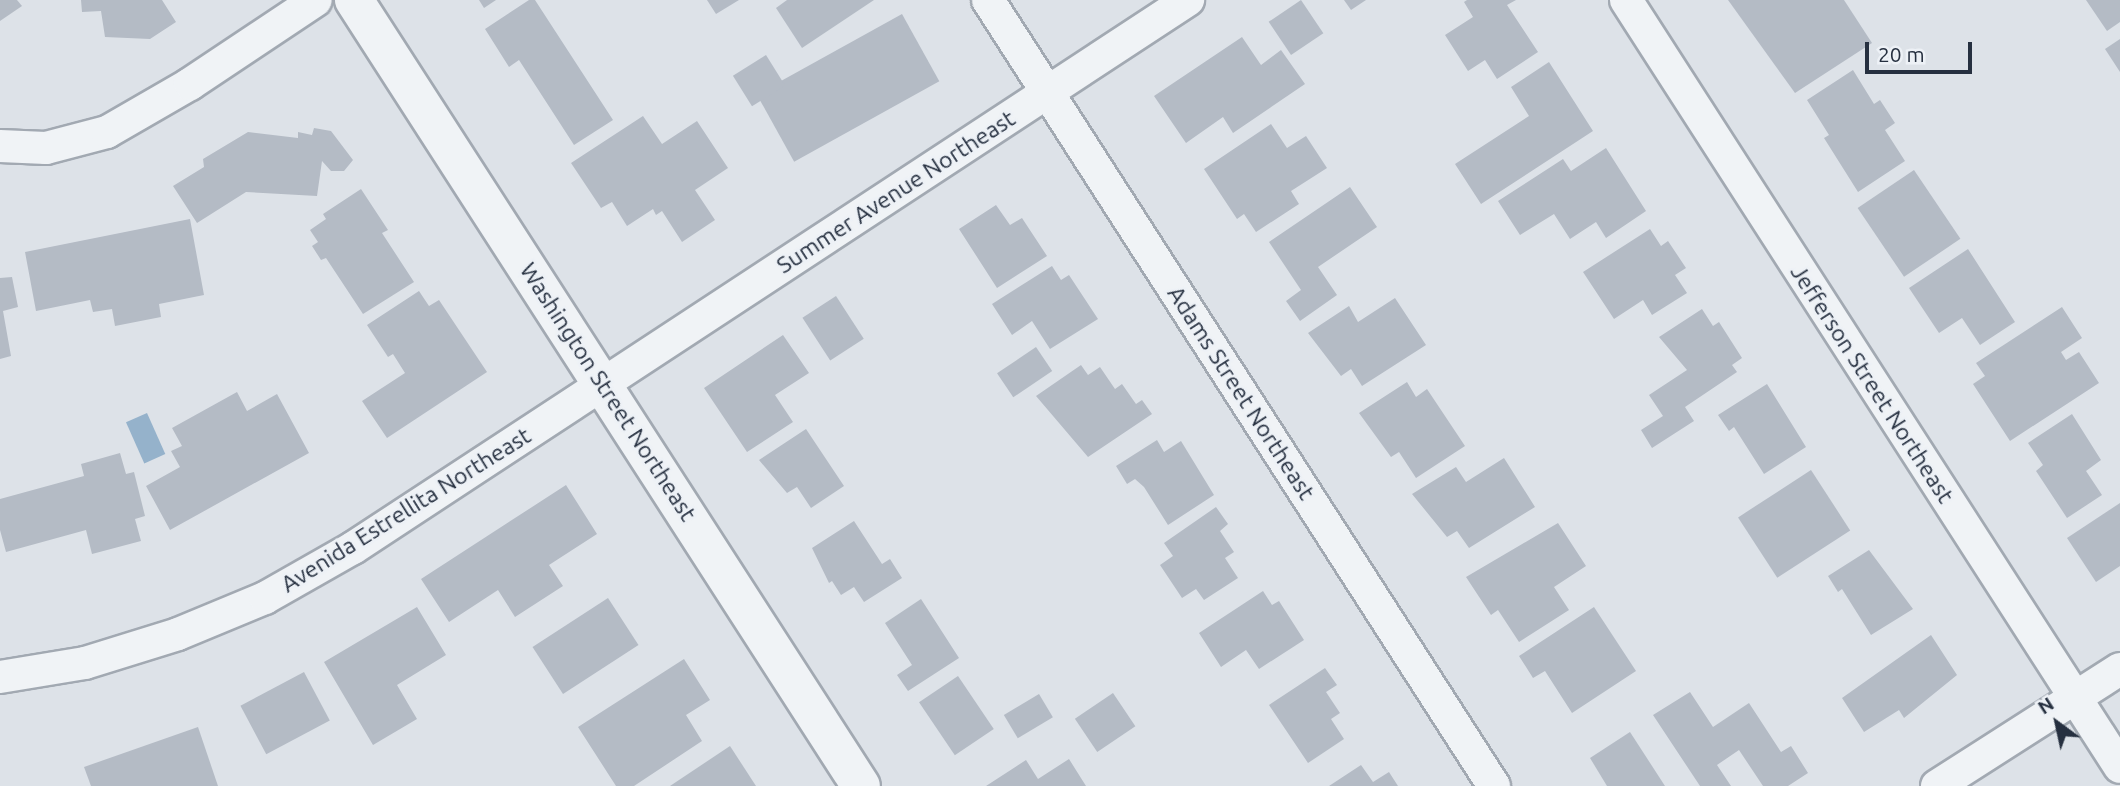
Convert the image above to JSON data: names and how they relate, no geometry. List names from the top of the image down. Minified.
{"streets":{"street":["Summer Avenue Northeast","Jefferson Street Northeast","Washington Street Northeast","Adams Street Northeast","Avenida Estrellita Northeast"]},"crossings":[["Summer Avenue Northeast","Washington Street Northeast"],["Summer Avenue Northeast","Adams Street Northeast"],["Summer Avenue Northeast","Avenida Estrellita Northeast"],["Washington Street Northeast","Avenida Estrellita Northeast"]],"scale_bar":"20 m","north":"top left"}
